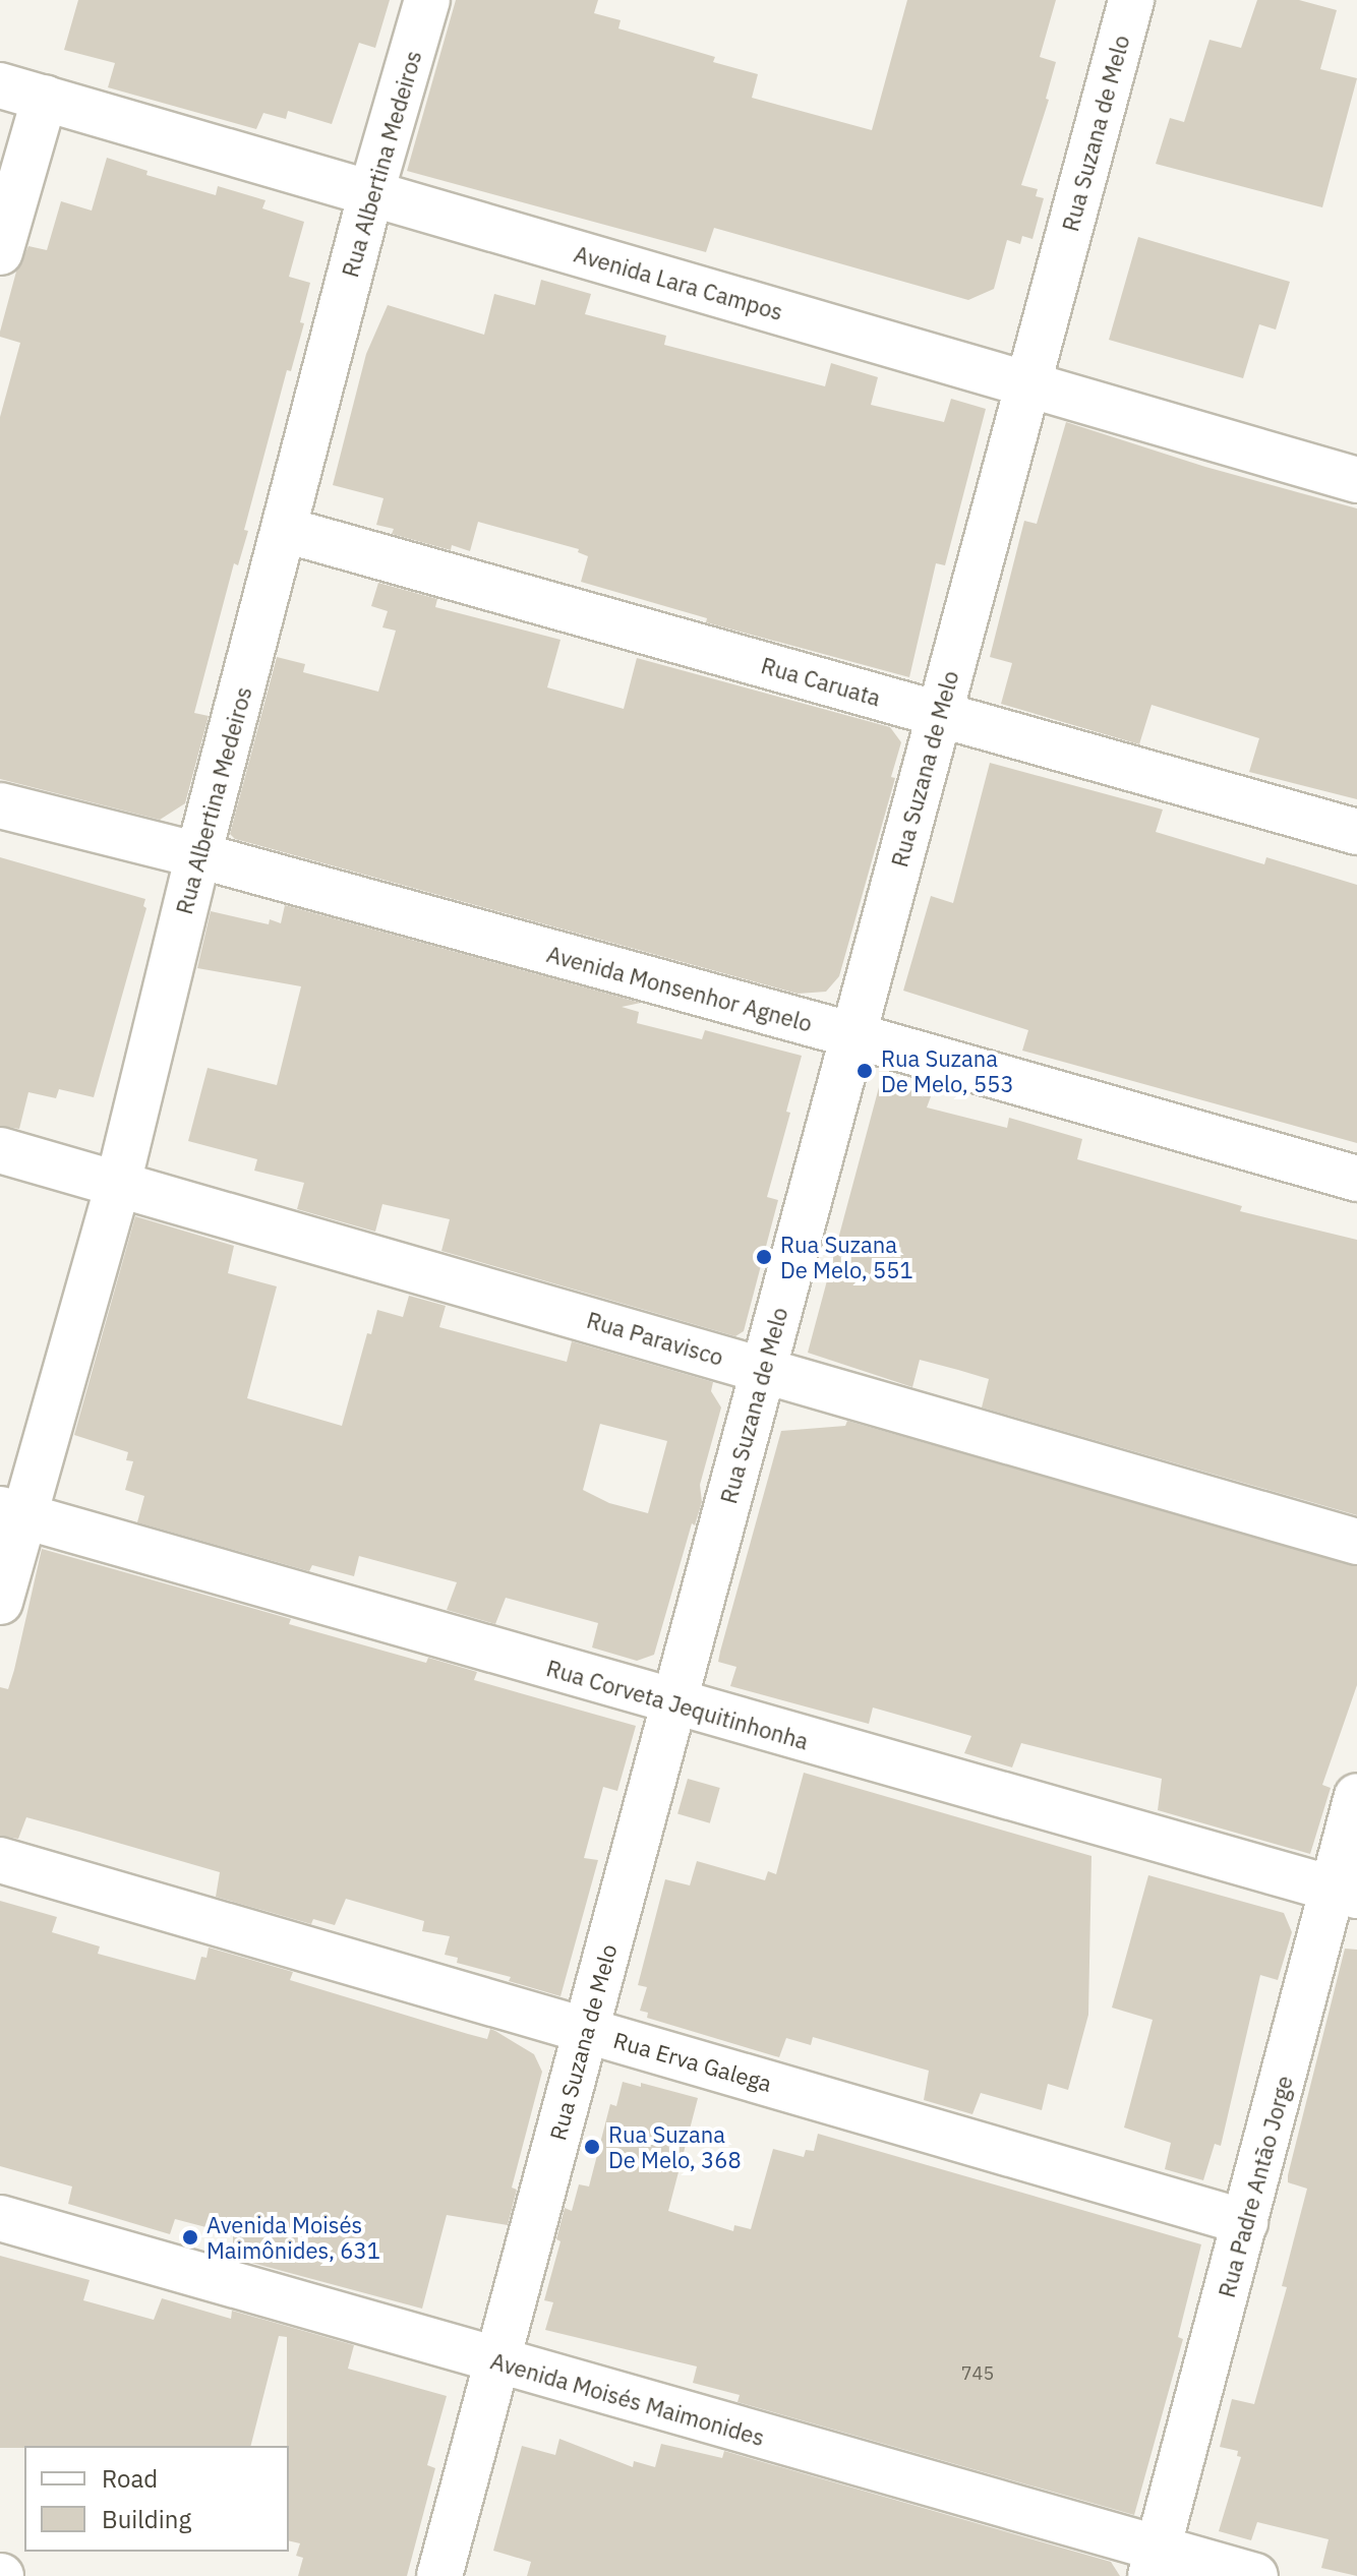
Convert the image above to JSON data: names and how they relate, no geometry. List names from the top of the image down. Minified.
{"streets":{"street":["Rua Suzana de Melo","Rua Albertina Medeiros","Avenida Lara Campos","Rua Caruata","Avenida Monsenhor Agnelo","Rua Paravisco","Rua Corveta Jequitinhonha","Rua Erva Galega","Rua Padre Antão Jorge","Avenida Moisés Maimonides"]},"crossings":[["Rua Suzana de Melo","Avenida Lara Campos"],["Rua Suzana de Melo","Rua Caruata"],["Rua Suzana de Melo","Avenida Monsenhor Agnelo"],["Rua Suzana de Melo","Rua Paravisco"],["Rua Suzana de Melo","Rua Corveta Jequitinhonha"],["Rua Suzana de Melo","Rua Erva Galega"],["Rua Suzana de Melo","Avenida Moisés Maimonides"],["Rua Albertina Medeiros","Avenida Lara Campos"],["Rua Albertina Medeiros","Rua Caruata"],["Rua Albertina Medeiros","Avenida Monsenhor Agnelo"],["Rua Albertina Medeiros","Rua Paravisco"],["Rua Albertina Medeiros","Rua Corveta Jequitinhonha"],["Rua Corveta Jequitinhonha","Rua Padre Antão Jorge"],["Rua Erva Galega","Rua Padre Antão Jorge"],["Rua Padre Antão Jorge","Avenida Moisés Maimonides"]],"places":["Rua Suzana De Melo, 553","Rua Suzana De Melo, 551","Rua Suzana De Melo, 368","Avenida Moisés Maimônides, 631"],"house_numbers":["745"],"legend":["Road","Building"]}
